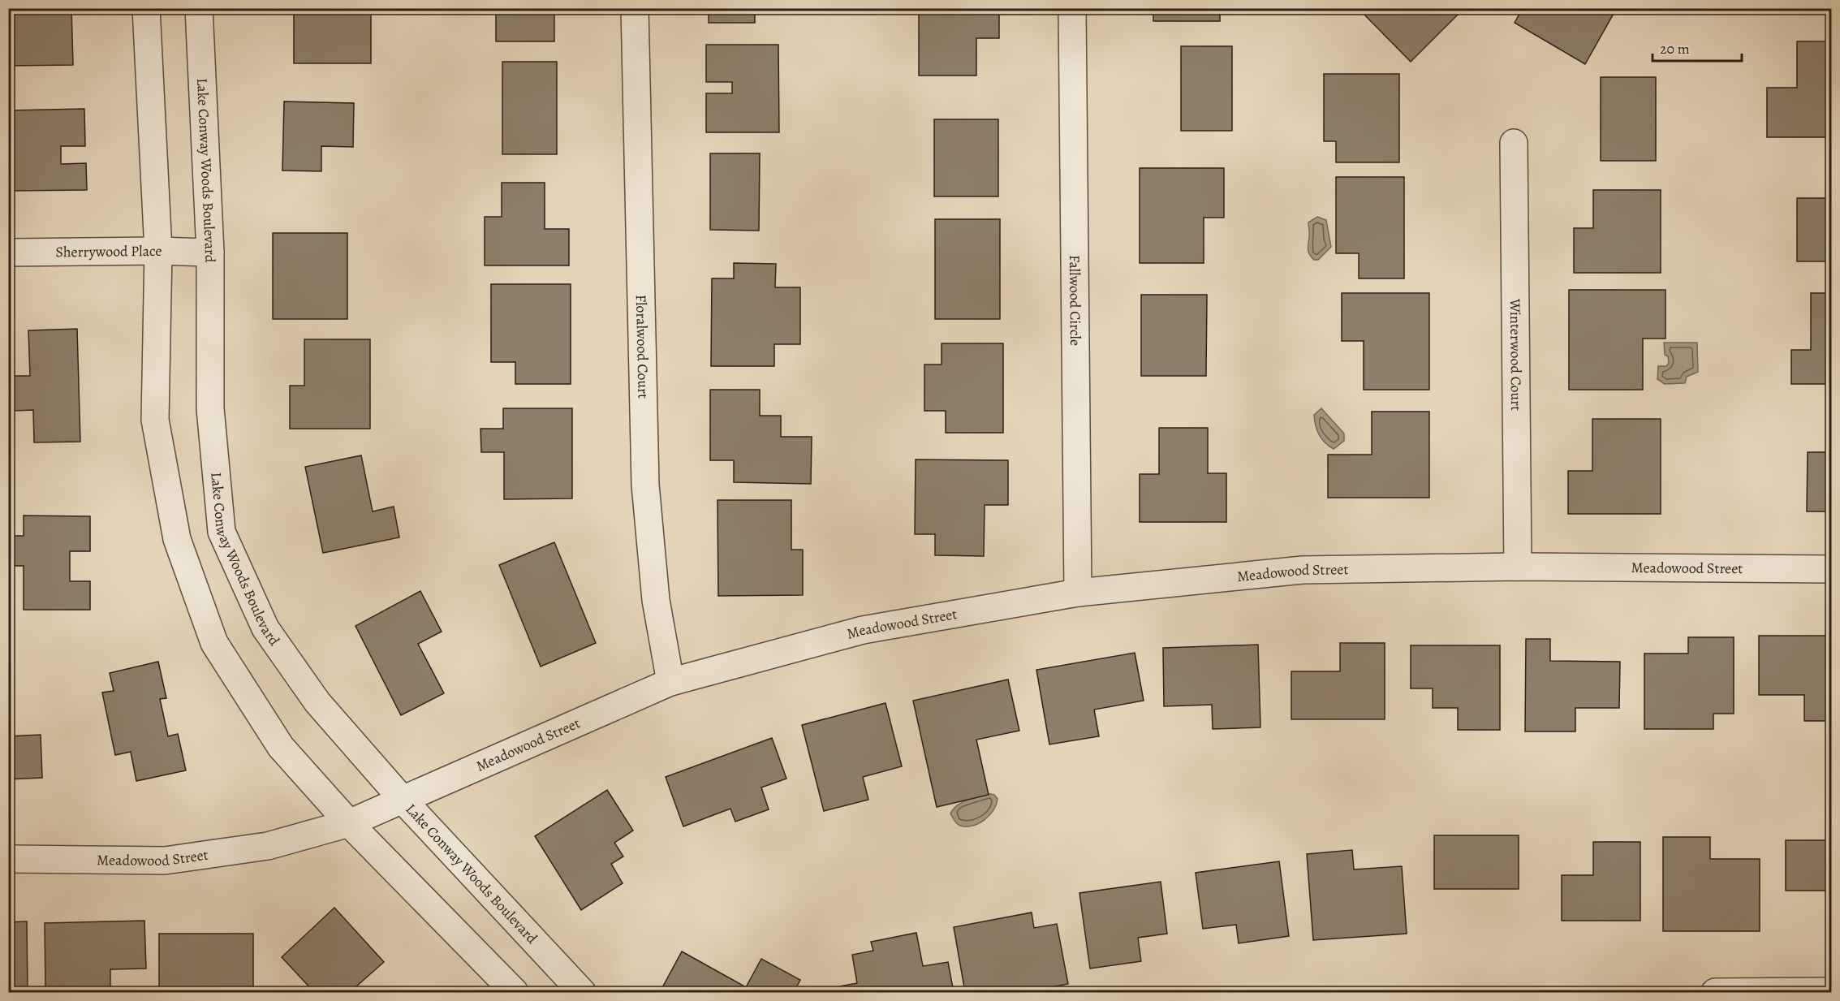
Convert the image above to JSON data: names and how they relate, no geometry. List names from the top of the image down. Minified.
{"streets":{"street":["Lake Conway Woods Boulevard","Sherrywood Place","Fallwood Circle","Floralwood Court","Winterwood Court","Meadowood Street"]},"crossings":[["Lake Conway Woods Boulevard","Sherrywood Place"],["Lake Conway Woods Boulevard","Meadowood Street"],["Fallwood Circle","Meadowood Street"],["Floralwood Court","Meadowood Street"],["Winterwood Court","Meadowood Street"]],"scale_bar":"20 m"}
